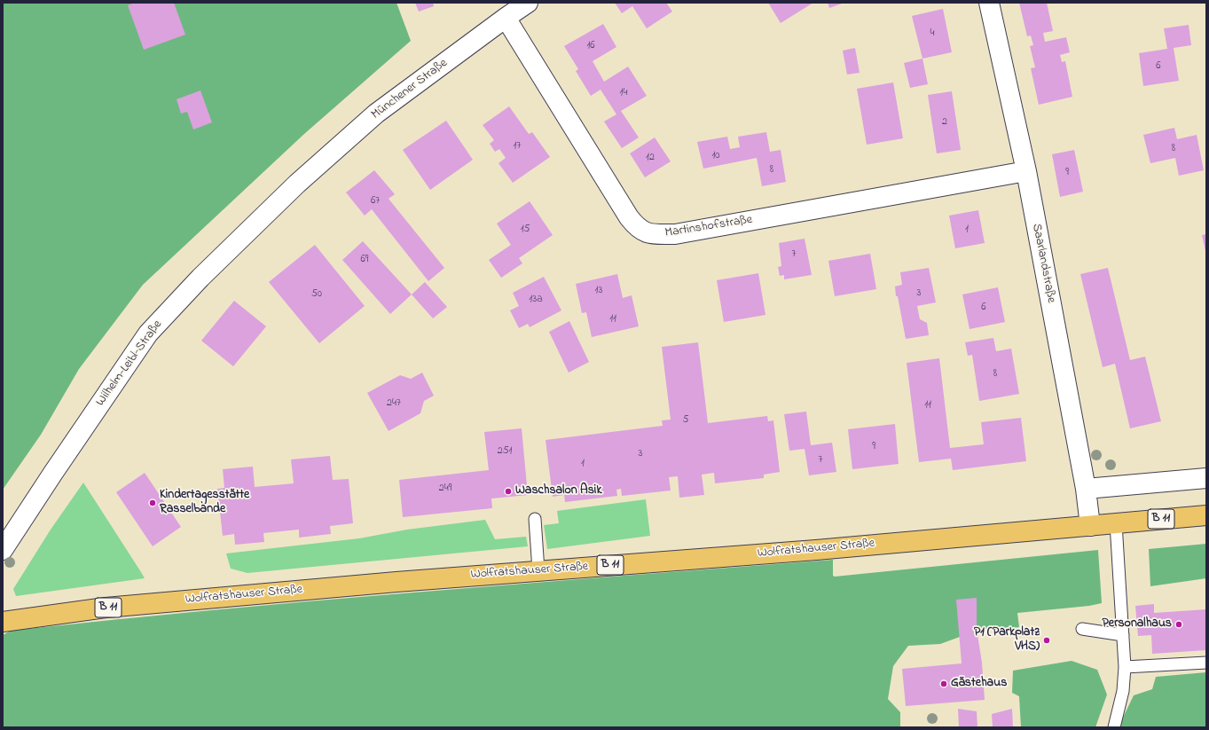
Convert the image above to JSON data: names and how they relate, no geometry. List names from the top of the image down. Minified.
{"streets":{"main road":["B 11","Wolfratshauser Straße"],"street":["Münchener Straße","Martinshofstraße","Saarlandstraße","Wilhelm-Leibl-Straße"]},"crossings":[["Münchener Straße","Martinshofstraße"],["Münchener Straße","Wilhelm-Leibl-Straße"],["Martinshofstraße","Saarlandstraße"],["Saarlandstraße","Wolfratshauser Straße"]],"places":["Waschsalon Asik","Kindertagesstätte Rasselbande","Personalhaus","P1 (Parkplatz VHS)","Gästehaus"],"house_numbers":["4","16","6","14","2","17","8","10","12","8","9","67","15","1","7","69","13","3","50","13a","6","11","8","247","11","5","9","251","3","7","1","249"]}
